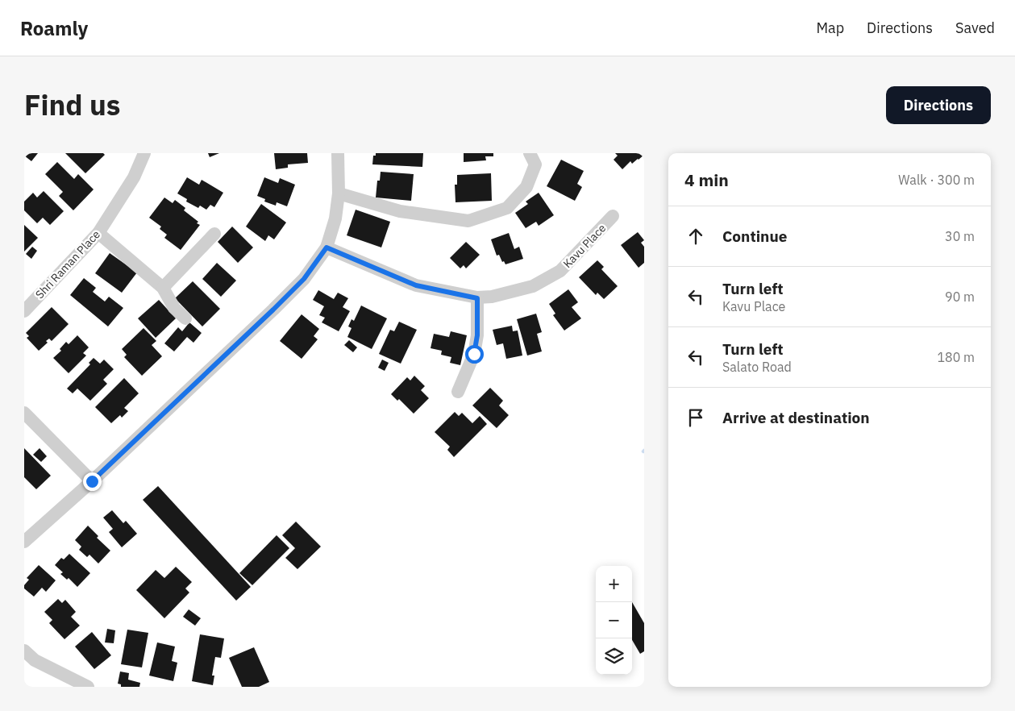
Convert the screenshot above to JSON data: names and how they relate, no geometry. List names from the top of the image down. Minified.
{"streets":{"street":["Kavu Place","Shri Raman Place"]},"page":{"header":"Roamly","nav":["Map","Directions","Saved"],"title":"Find us","buttons":"Directions","heading":["4 min","Walk · 300 m"],"list":[["Continue","30 m"],["Turn left","Kavu Place","90 m"],["Turn left","Salato Road","180 m"],"Arrive at destination"],"map_buttons":["+","−"]}}
